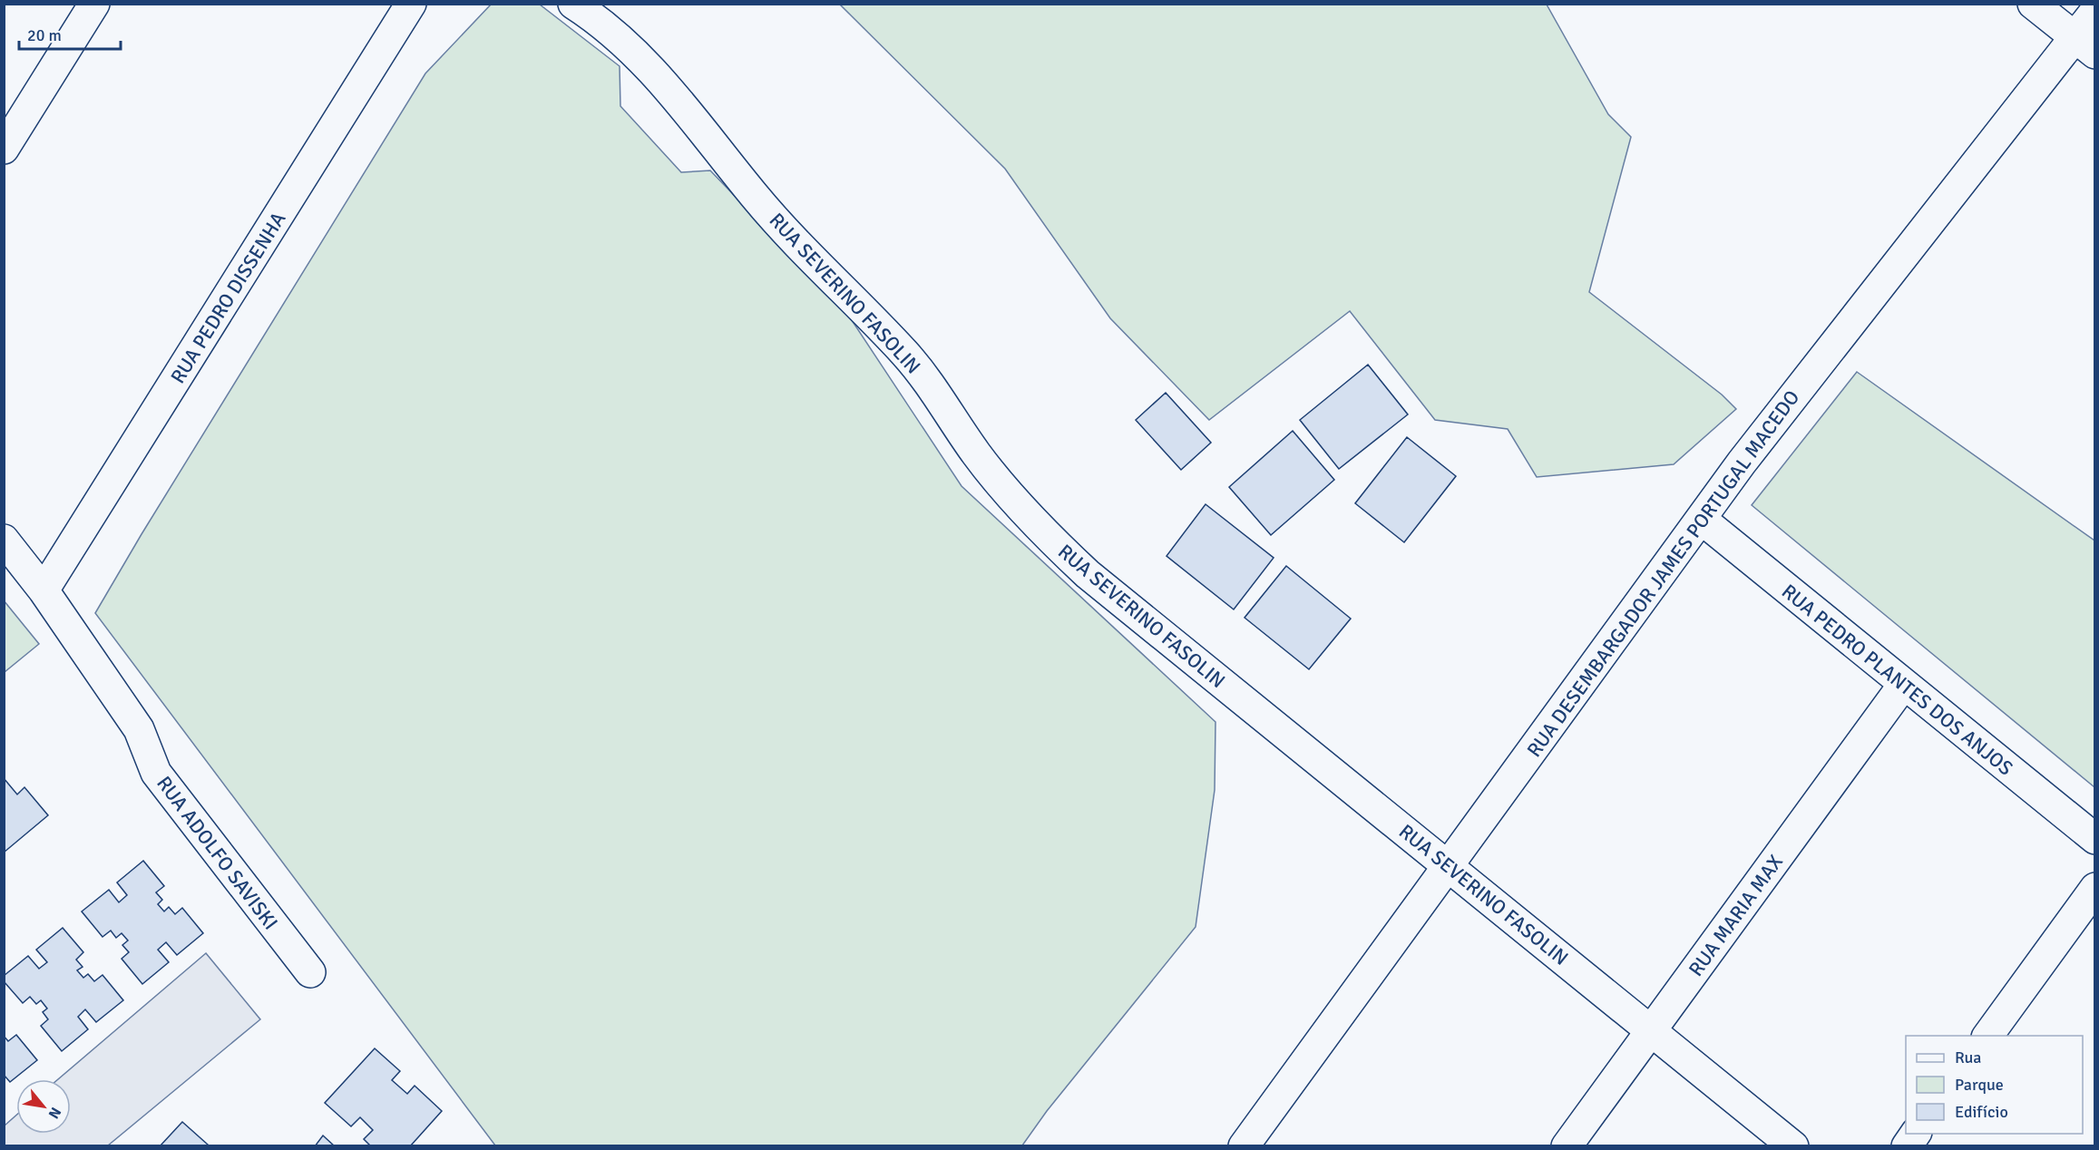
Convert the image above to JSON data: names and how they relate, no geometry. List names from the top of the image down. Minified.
{"streets":{"street":["RUA SEVERINO FASOLIN","RUA PEDRO DISSENHA","RUA DESEMBARGADOR JAMES PORTUGAL MACEDO","RUA PEDRO PLANTES DOS ANJOS","RUA ADOLFO SAVISKI","RUA MARIA MAX"]},"crossings":[["RUA SEVERINO FASOLIN","RUA DESEMBARGADOR JAMES PORTUGAL MACEDO"],["RUA SEVERINO FASOLIN","RUA MARIA MAX"],["RUA PEDRO DISSENHA","RUA ADOLFO SAVISKI"],["RUA DESEMBARGADOR JAMES PORTUGAL MACEDO","RUA PEDRO PLANTES DOS ANJOS"],["RUA PEDRO PLANTES DOS ANJOS","RUA MARIA MAX"]],"legend":["Rua","Parque","Edifício"],"scale_bar":"20 m","north":"bottom right"}
